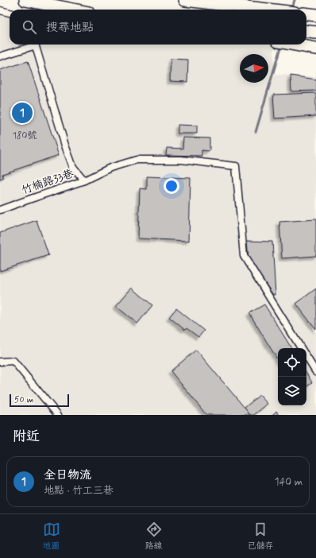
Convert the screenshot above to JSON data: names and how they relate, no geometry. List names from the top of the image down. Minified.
{"streets":{"street":["竹楠路33巷"]},"house_numbers":["180號"],"scale_bar":"50 m","north":"right","page":{"search":"搜尋地點","pins":"1","scale":"50 m","heading":"附近","list":[{"mark":"1","name":"全日物流","note":"地點 · 竹工三巷","value":"140 m"}],"nav":["地圖","路線","已儲存"]}}
